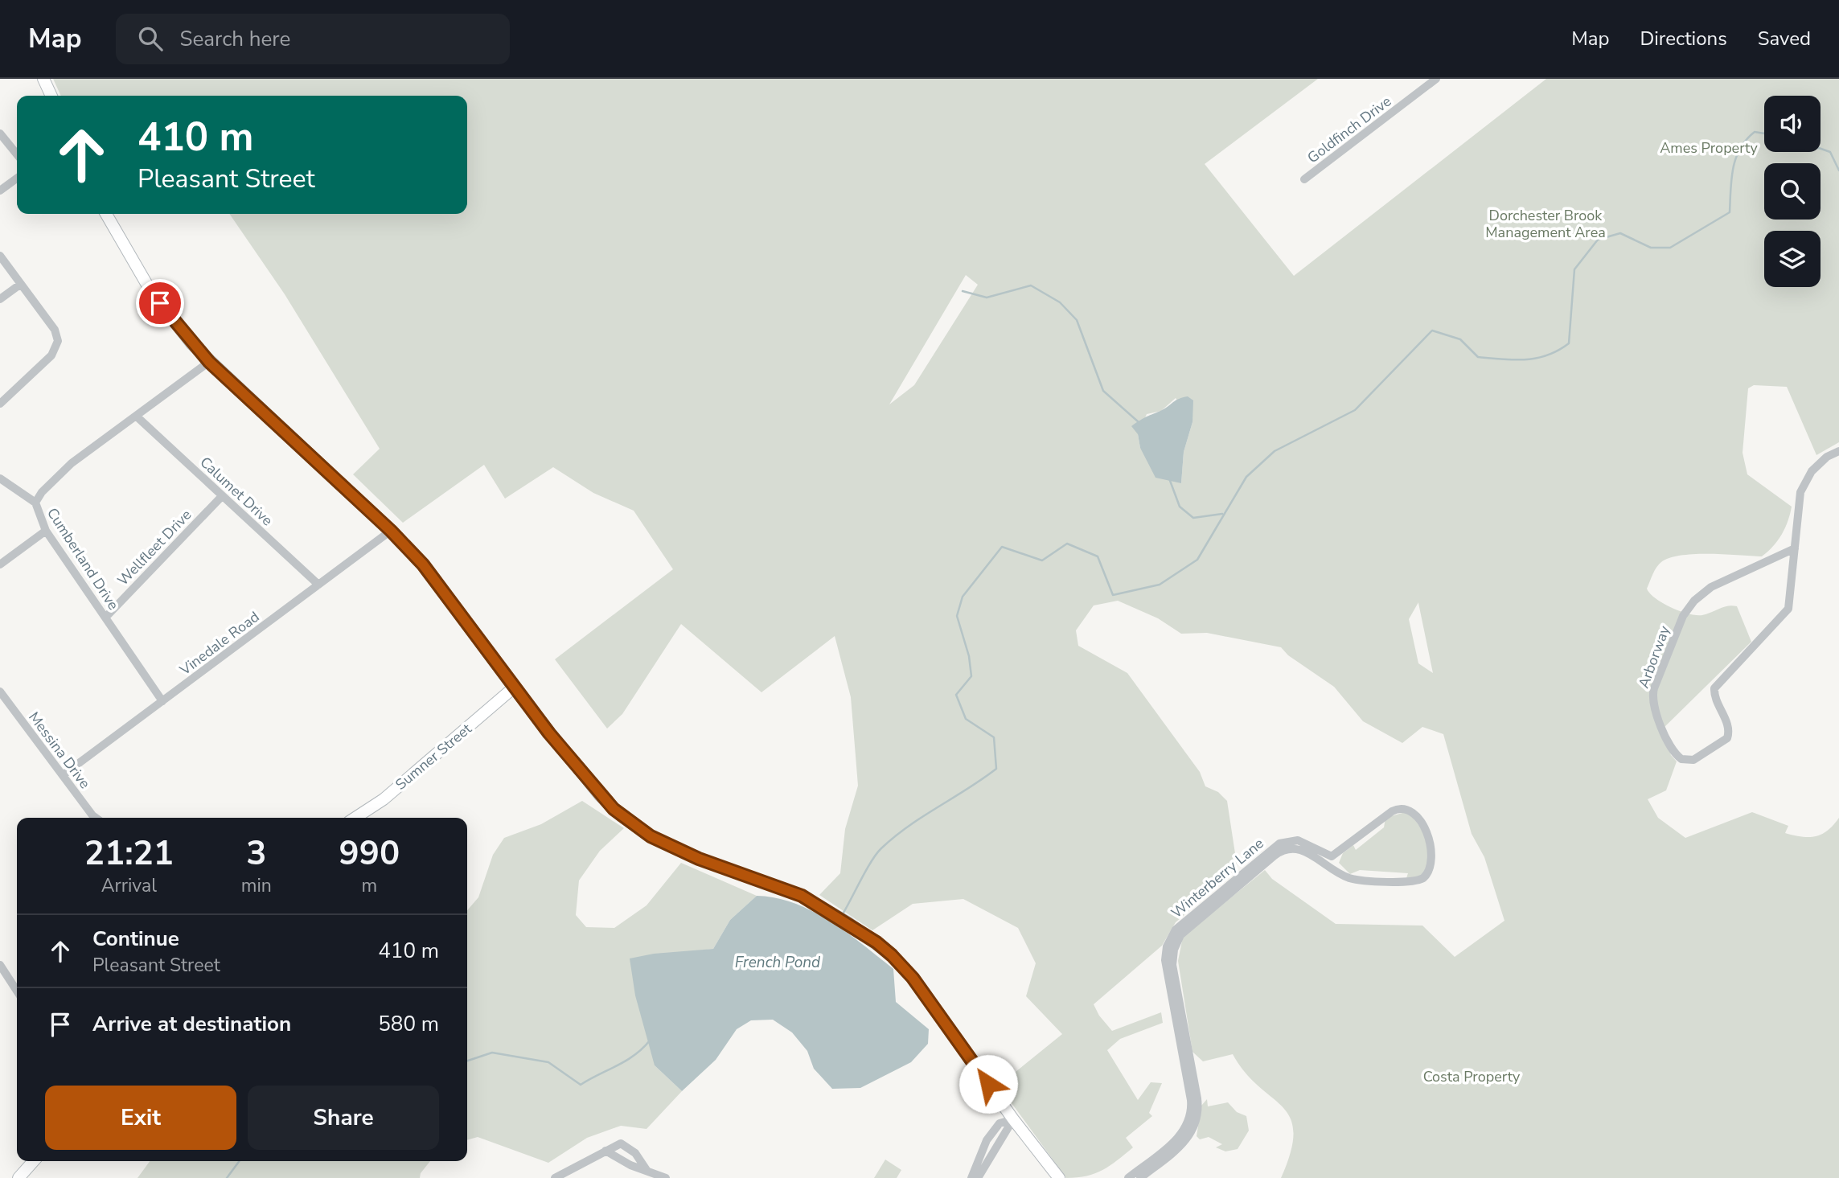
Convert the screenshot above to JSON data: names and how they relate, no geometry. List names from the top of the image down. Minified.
{"streets":{"main road":["Sumner Street"],"street":["Goldfinch Drive","Calumet Drive","Wellfleet Drive","Cumberland Drive","Vinedale Road","Arborway","Messina Drive","Winterberry Lane"]},"crossings":[["Calumet Drive","Wellfleet Drive"],["Calumet Drive","Cumberland Drive"],["Calumet Drive","Vinedale Road"],["Wellfleet Drive","Cumberland Drive"],["Cumberland Drive","Vinedale Road"],["Vinedale Road","Messina Drive"]],"water":["French Pond"],"parks":["Ames Property","Dorchester Brook Management Area","Costa Property"],"page":{"header":"Map","search":"Search here","nav":["Map","Directions","Saved"],"turn":["410 m","Pleasant Street"],"eta":["21:21","Arrival","3","min","990","m"],"list":[{"name":"Continue","note":"Pleasant Street","value":"410 m"},{"name":"Arrive at destination","value":"580 m"}],"buttons":["Exit","Share"]}}
